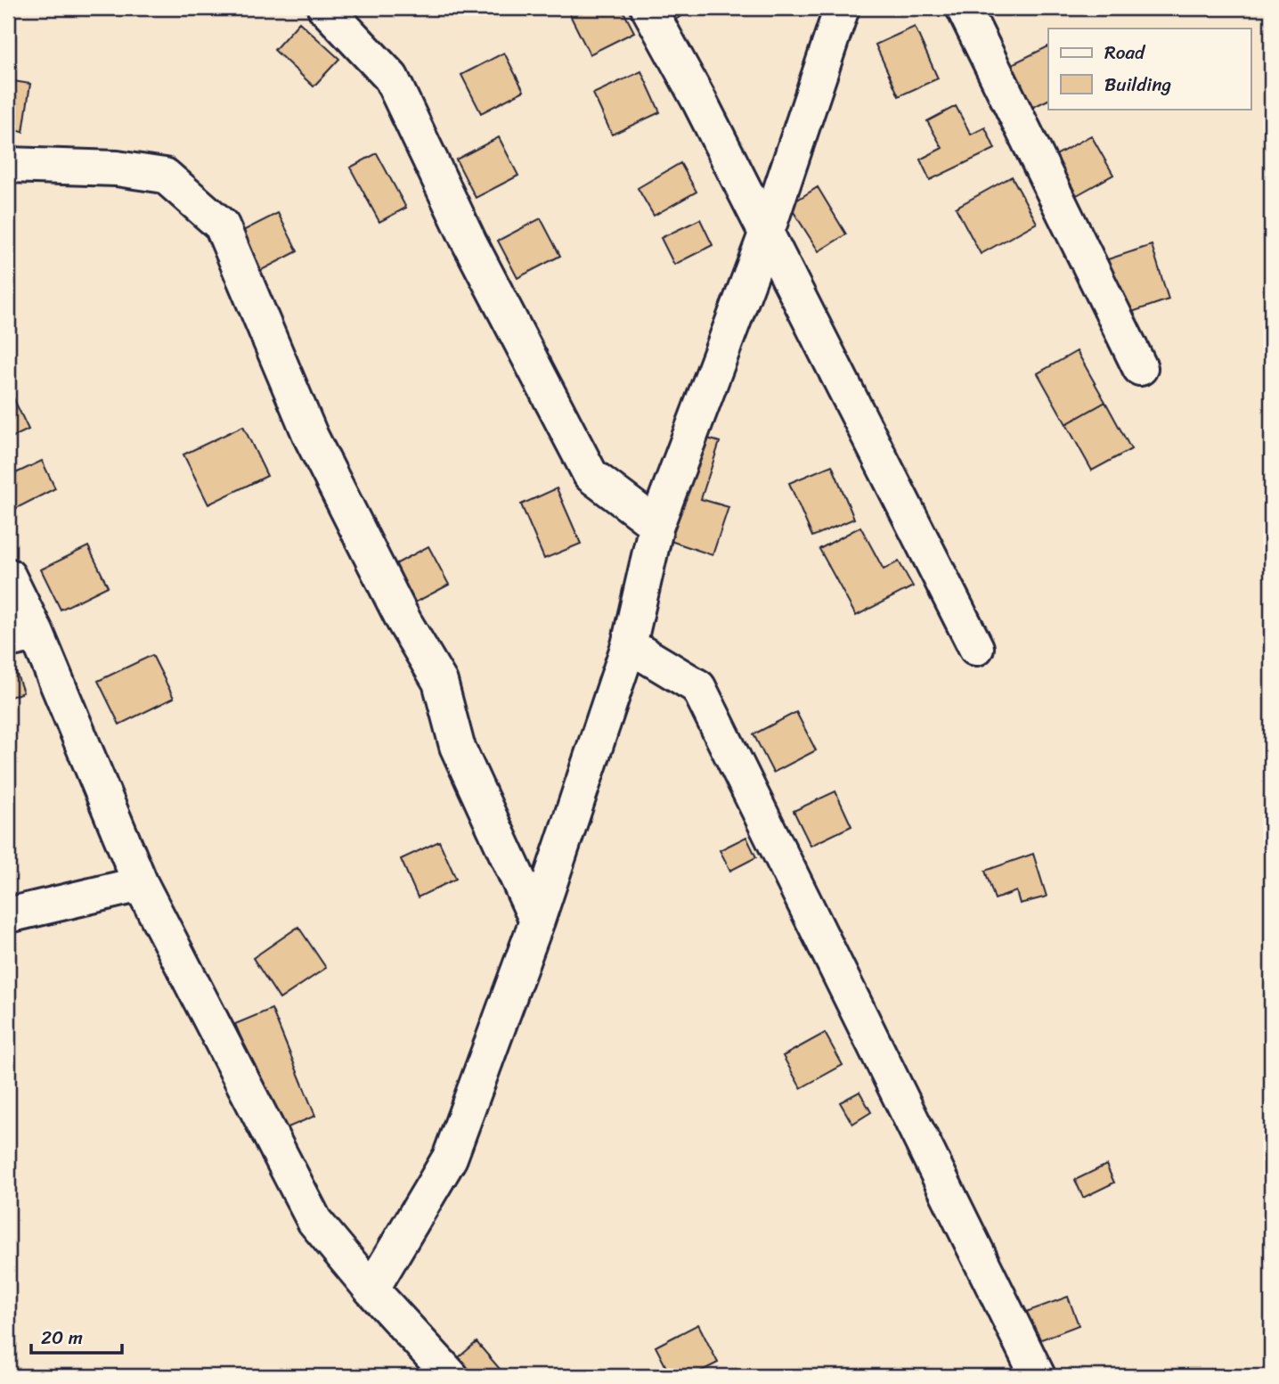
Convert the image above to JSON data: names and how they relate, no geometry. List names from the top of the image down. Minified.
{"legend":["Road","Building"],"scale_bar":"20 m"}
